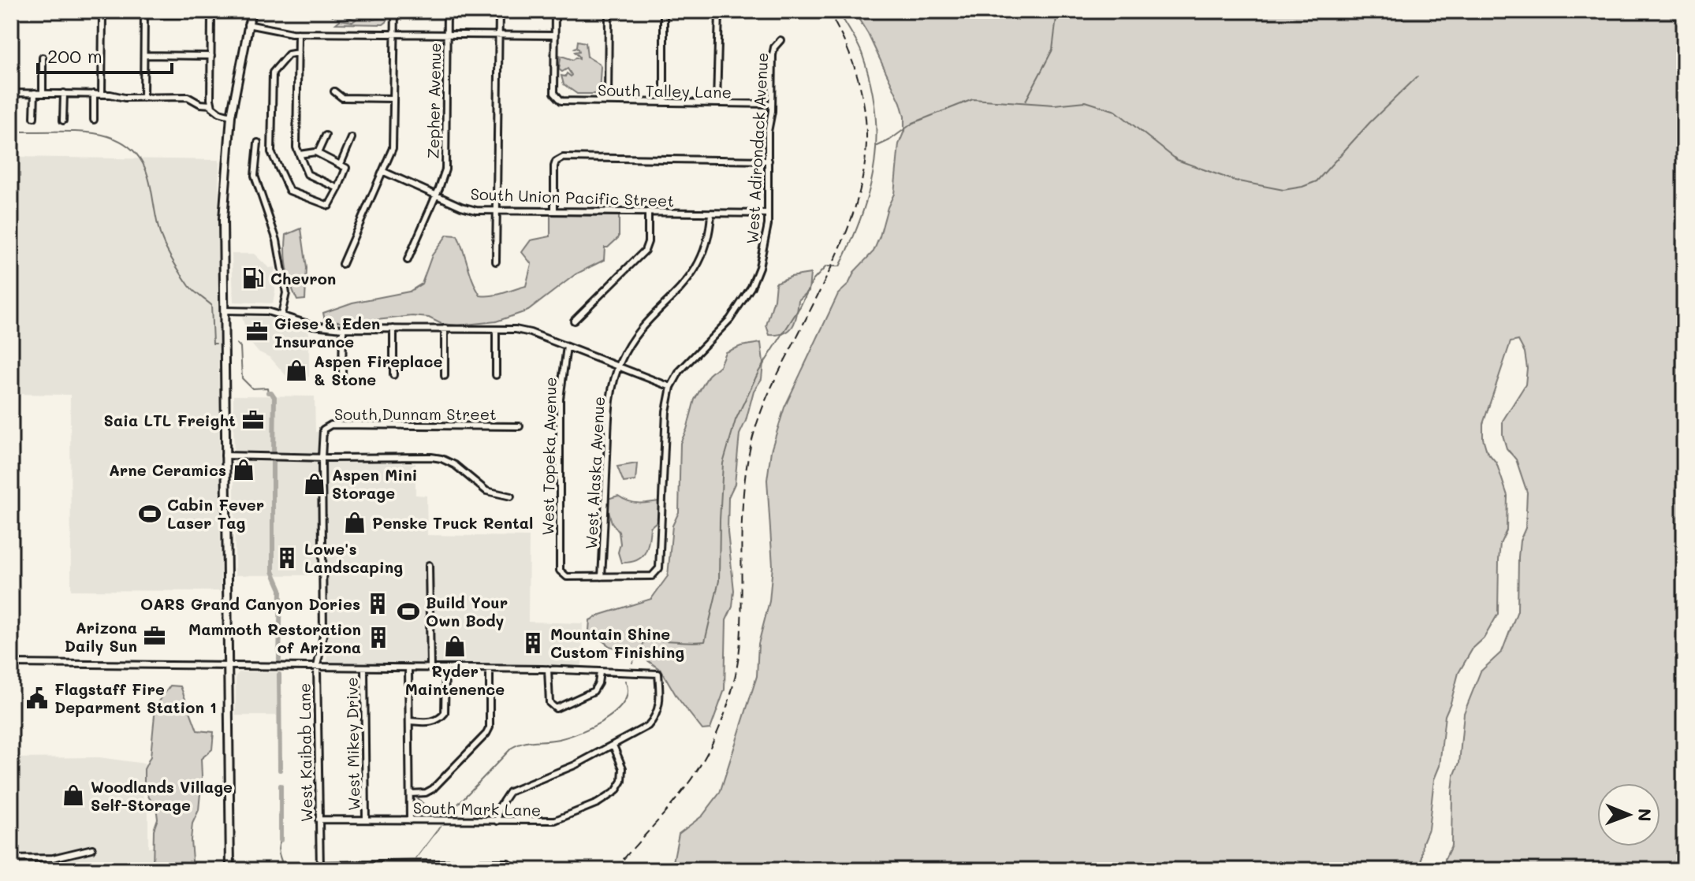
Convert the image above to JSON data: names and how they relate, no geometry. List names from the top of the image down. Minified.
{"streets":{"street":["South Talley Lane","Zepher Avenue","West Adirondack Avenue","South Union Pacific Street","South Dunnam Street","West Topeka Avenue","West Alaska Avenue","West Mikey Drive","West Kaibab Lane","South Mark Lane"]},"crossings":[["South Talley Lane","West Adirondack Avenue"],["Zepher Avenue","South Union Pacific Street"],["West Adirondack Avenue","South Union Pacific Street"],["West Adirondack Avenue","West Topeka Avenue"],["West Adirondack Avenue","West Alaska Avenue"],["South Union Pacific Street","West Alaska Avenue"],["South Dunnam Street","West Kaibab Lane"],["West Topeka Avenue","West Alaska Avenue"],["West Mikey Drive","South Mark Lane"],["West Kaibab Lane","South Mark Lane"]],"places":{"fuel station":["Chevron"],"office":["Giese & Eden Insurance","Saia LTL Freight","Arizona Daily Sun"],"shop":["Aspen Fireplace & Stone","Arne Ceramics","Aspen Mini Storage","Penske Truck Rental","Ryder Maintenence","Woodlands Village Self-Storage"],"sports":["Cabin Fever Laser Tag","Build Your Own Body"],"building":["Lowe's Landscaping","OARS Grand Canyon Dories","Mammoth Restoration of Arizona","Mountain Shine Custom Finishing"],"public building":["Flagstaff Fire Deparment Station 1"]},"scale_bar":"200 m","north":"right"}
